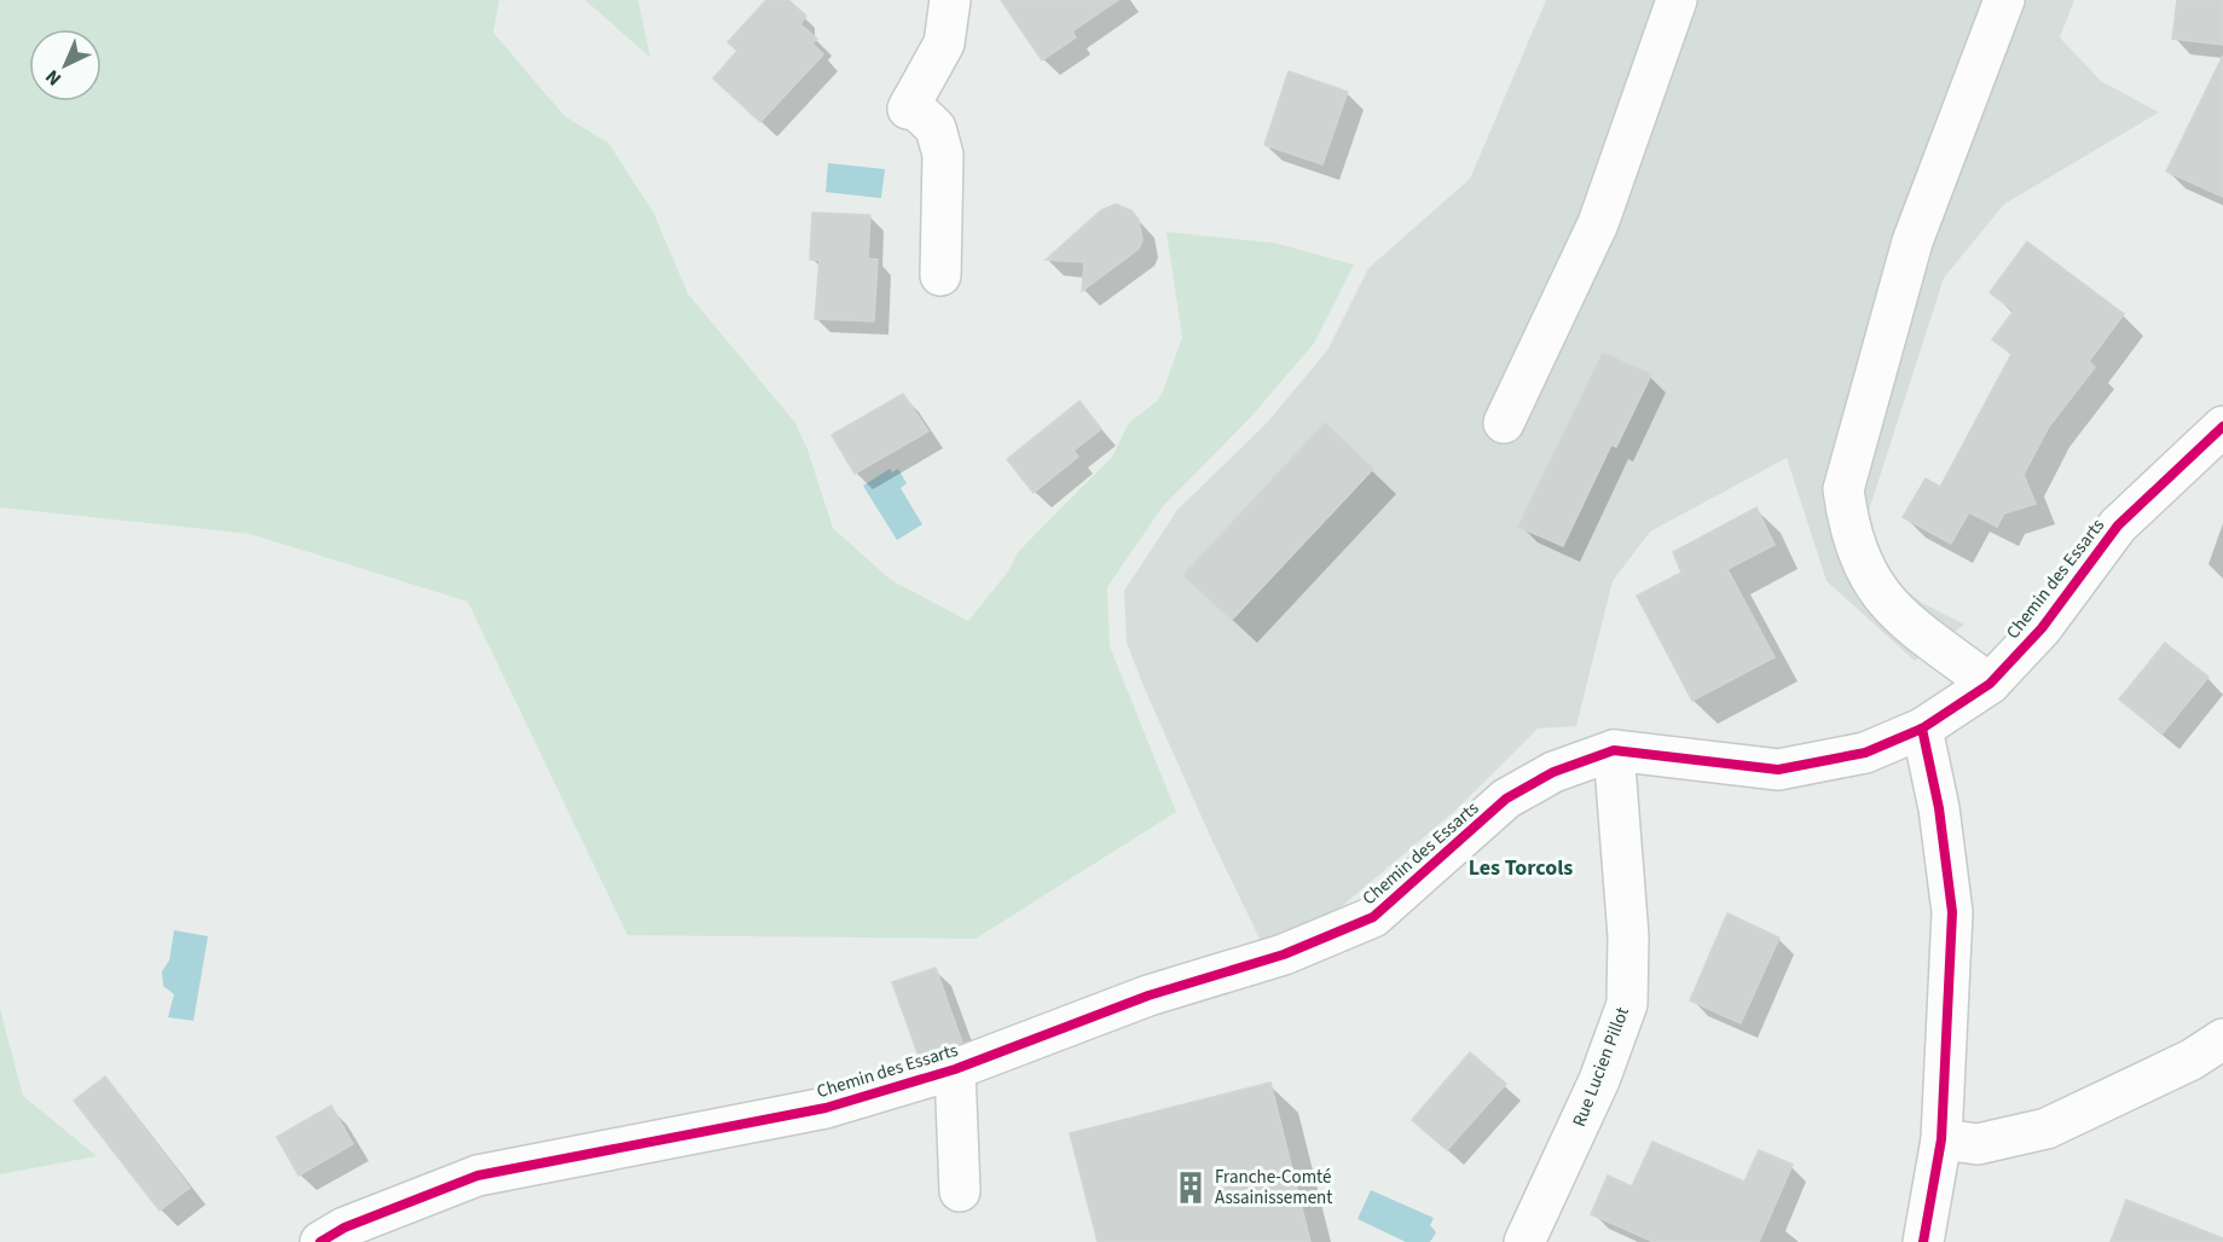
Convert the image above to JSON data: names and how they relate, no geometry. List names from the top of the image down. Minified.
{"streets":{"street":["Chemin des Essarts","Rue Lucien Pillot"]},"crossings":[["Chemin des Essarts","Rue Lucien Pillot"]],"districts":["Les Torcols"],"places":{"building":["Franche-Comté Assainissement"]},"north":"bottom left"}
